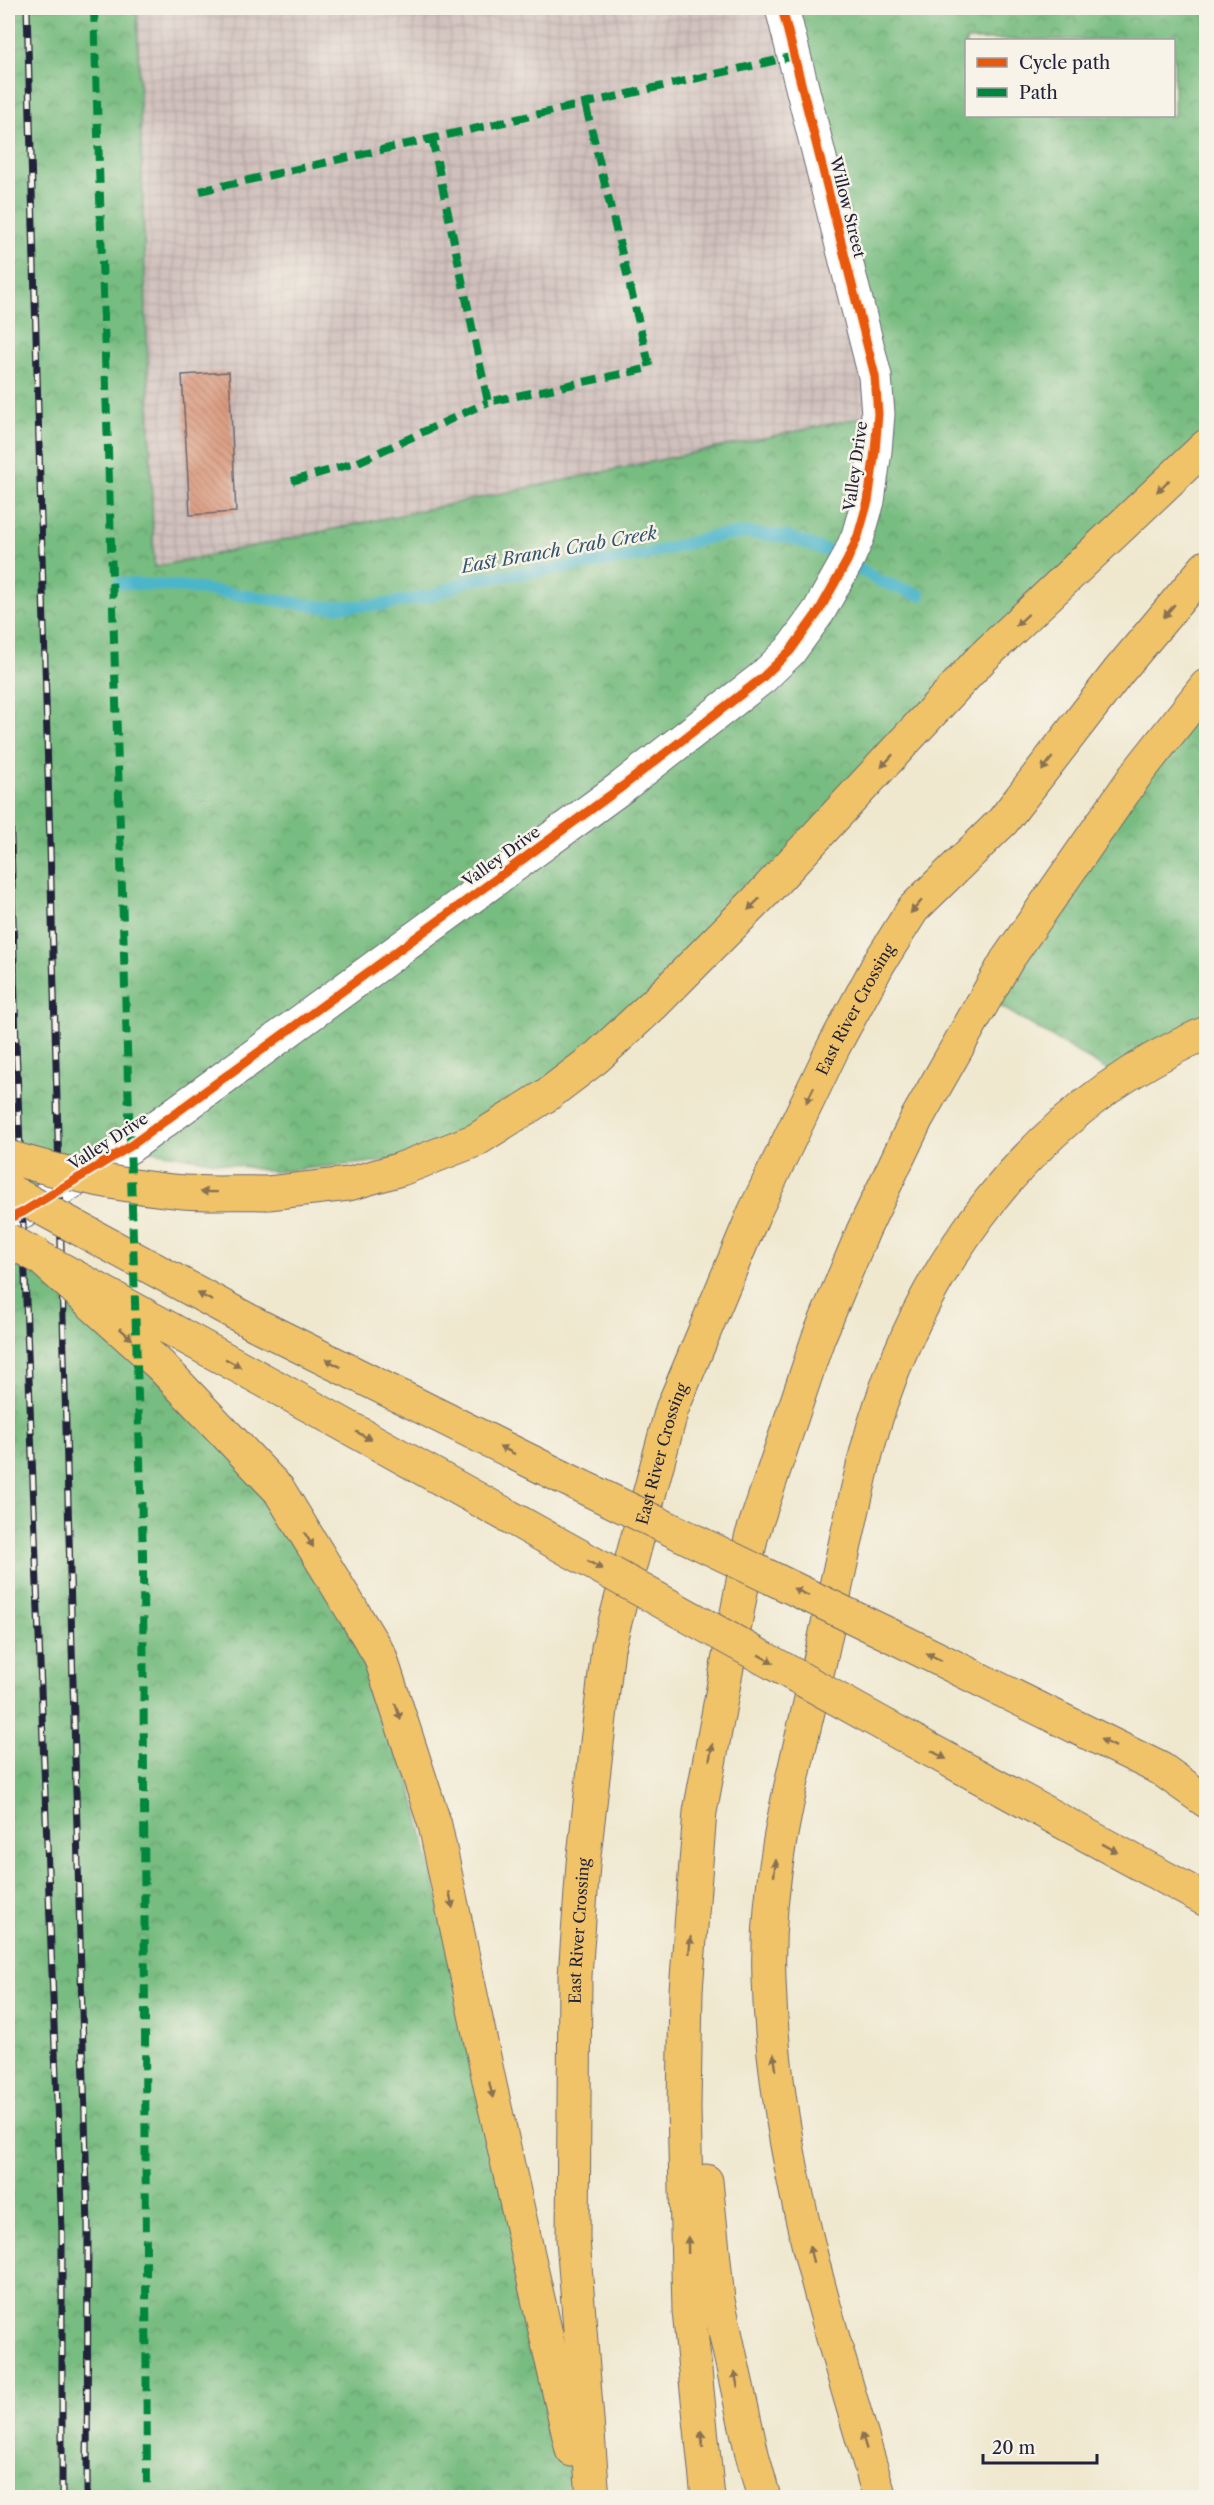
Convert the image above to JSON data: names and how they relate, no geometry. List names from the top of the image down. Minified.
{"streets":{"highway":["East River Crossing"],"street":["Willow Street","Valley Drive"]},"crossings":[["Willow Street","Valley Drive"]],"water":["East Branch Crab Creek"],"legend":["Cycle path","Path"],"scale_bar":"20 m"}
